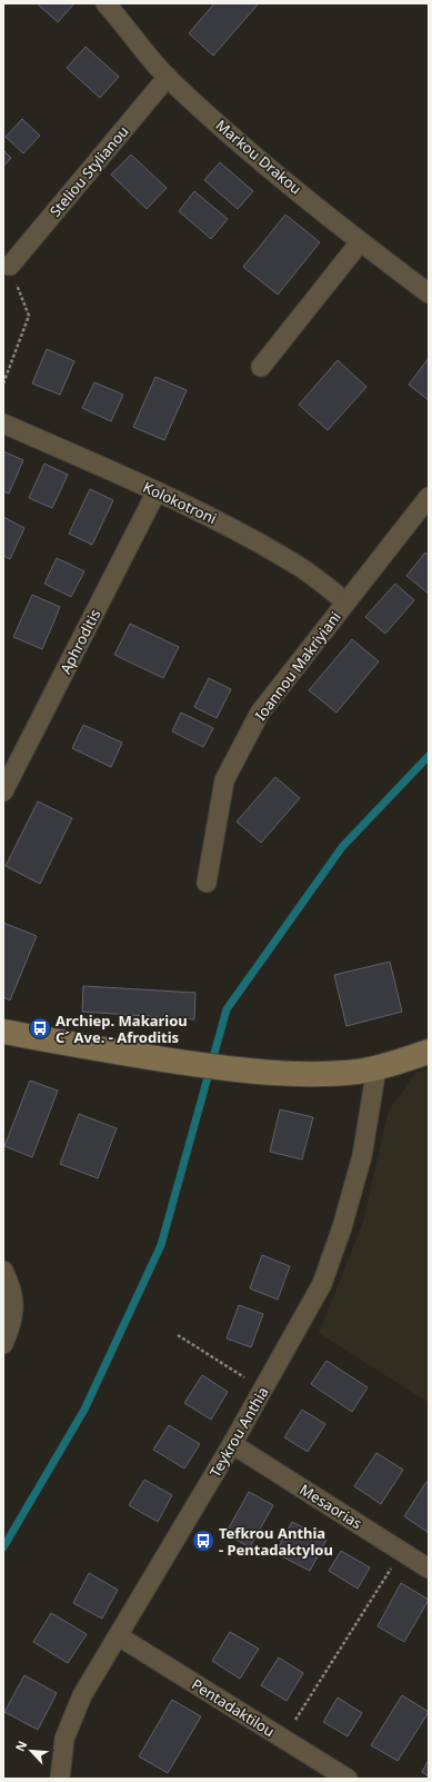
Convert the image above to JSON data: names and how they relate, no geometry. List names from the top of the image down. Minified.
{"streets":{"street":["Markou Drakou","Steliou Stylianou","Kolokotroni","Aphroditis","Ioannou Makriyiani","Teykrou Anthia","Mesaorias","Pentadaktilou"]},"crossings":[["Markou Drakou","Steliou Stylianou"],["Kolokotroni","Aphroditis"],["Kolokotroni","Ioannou Makriyiani"],["Teykrou Anthia","Mesaorias"],["Teykrou Anthia","Pentadaktilou"]],"places":{"bus stop":["Archiep. Makariou C´ Ave. - Afroditis","Tefkrou Anthia - Pentadaktylou"]},"north":"top left"}
